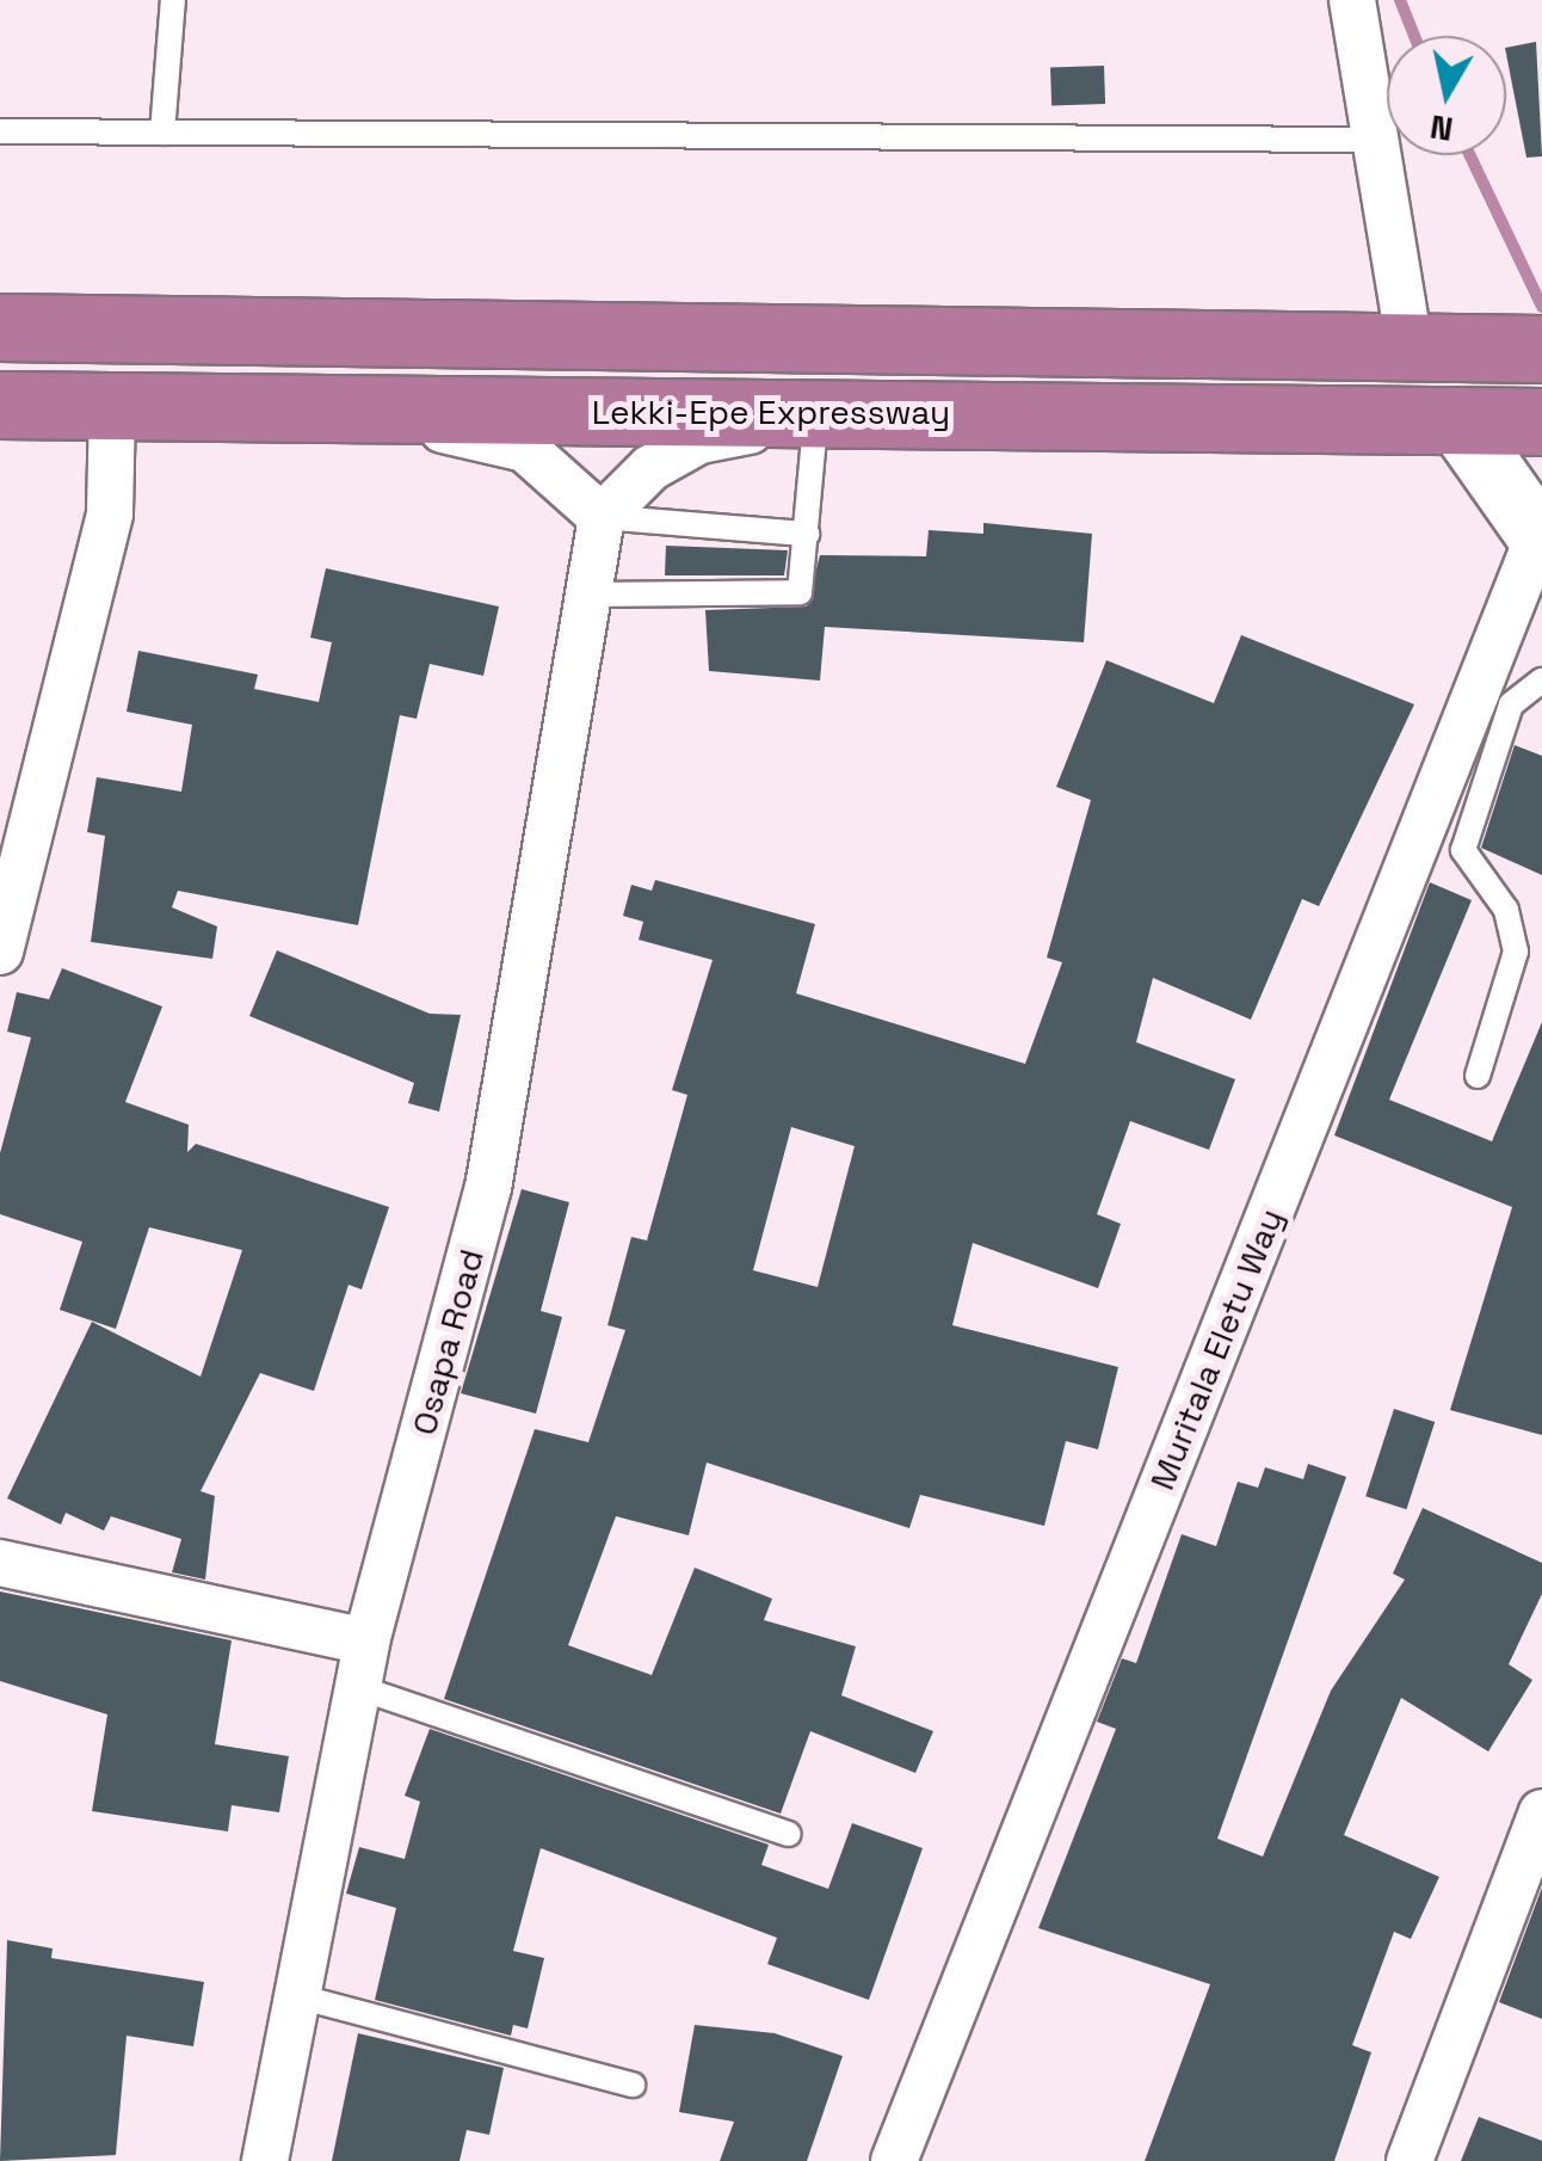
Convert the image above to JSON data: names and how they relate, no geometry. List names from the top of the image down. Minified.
{"streets":{"highway":["Lekki-Epe Expressway"],"street":["Osapa Road","Muritala Eletu Way"]},"north":"bottom"}
